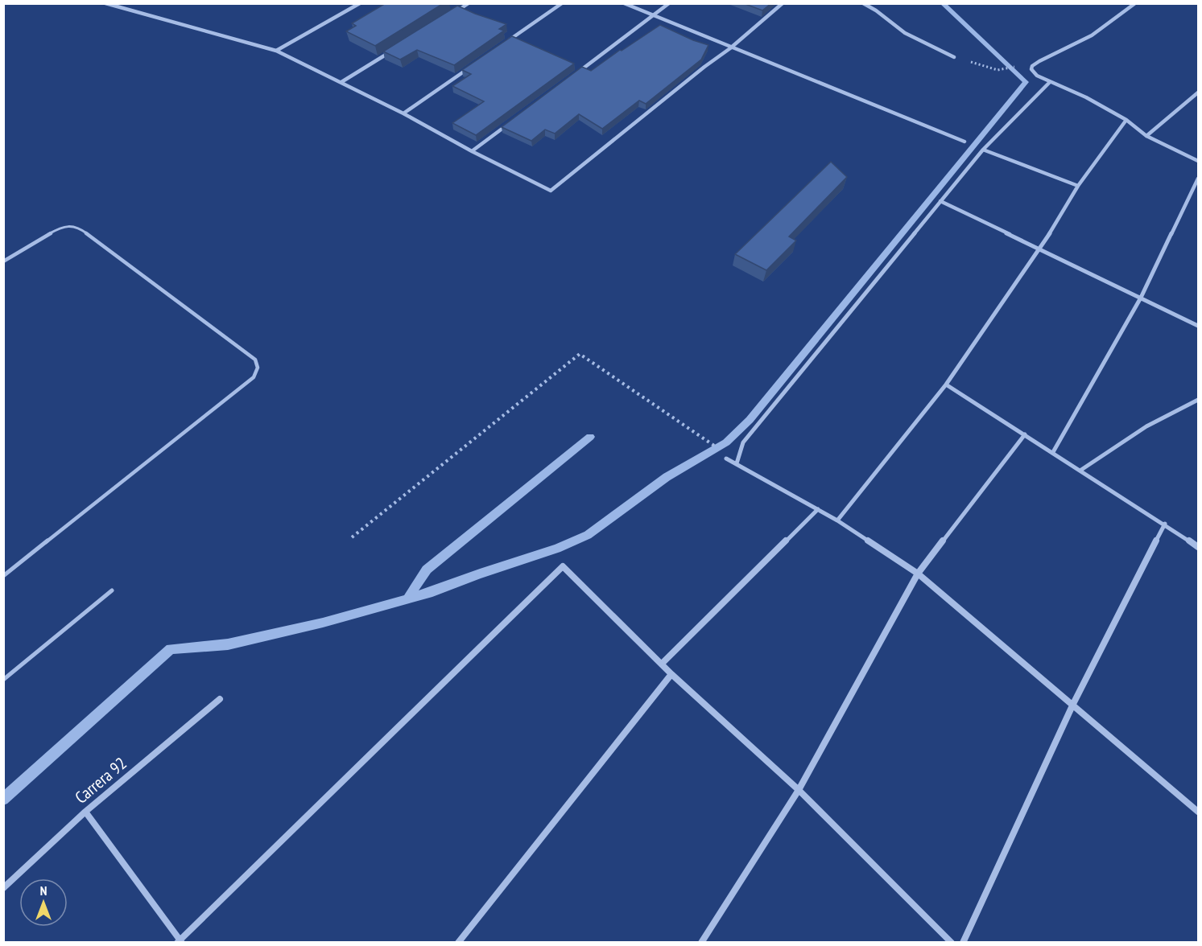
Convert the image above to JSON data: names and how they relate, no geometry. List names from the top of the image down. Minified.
{"streets":{"street":["Carrera 92"]},"north":"top"}
